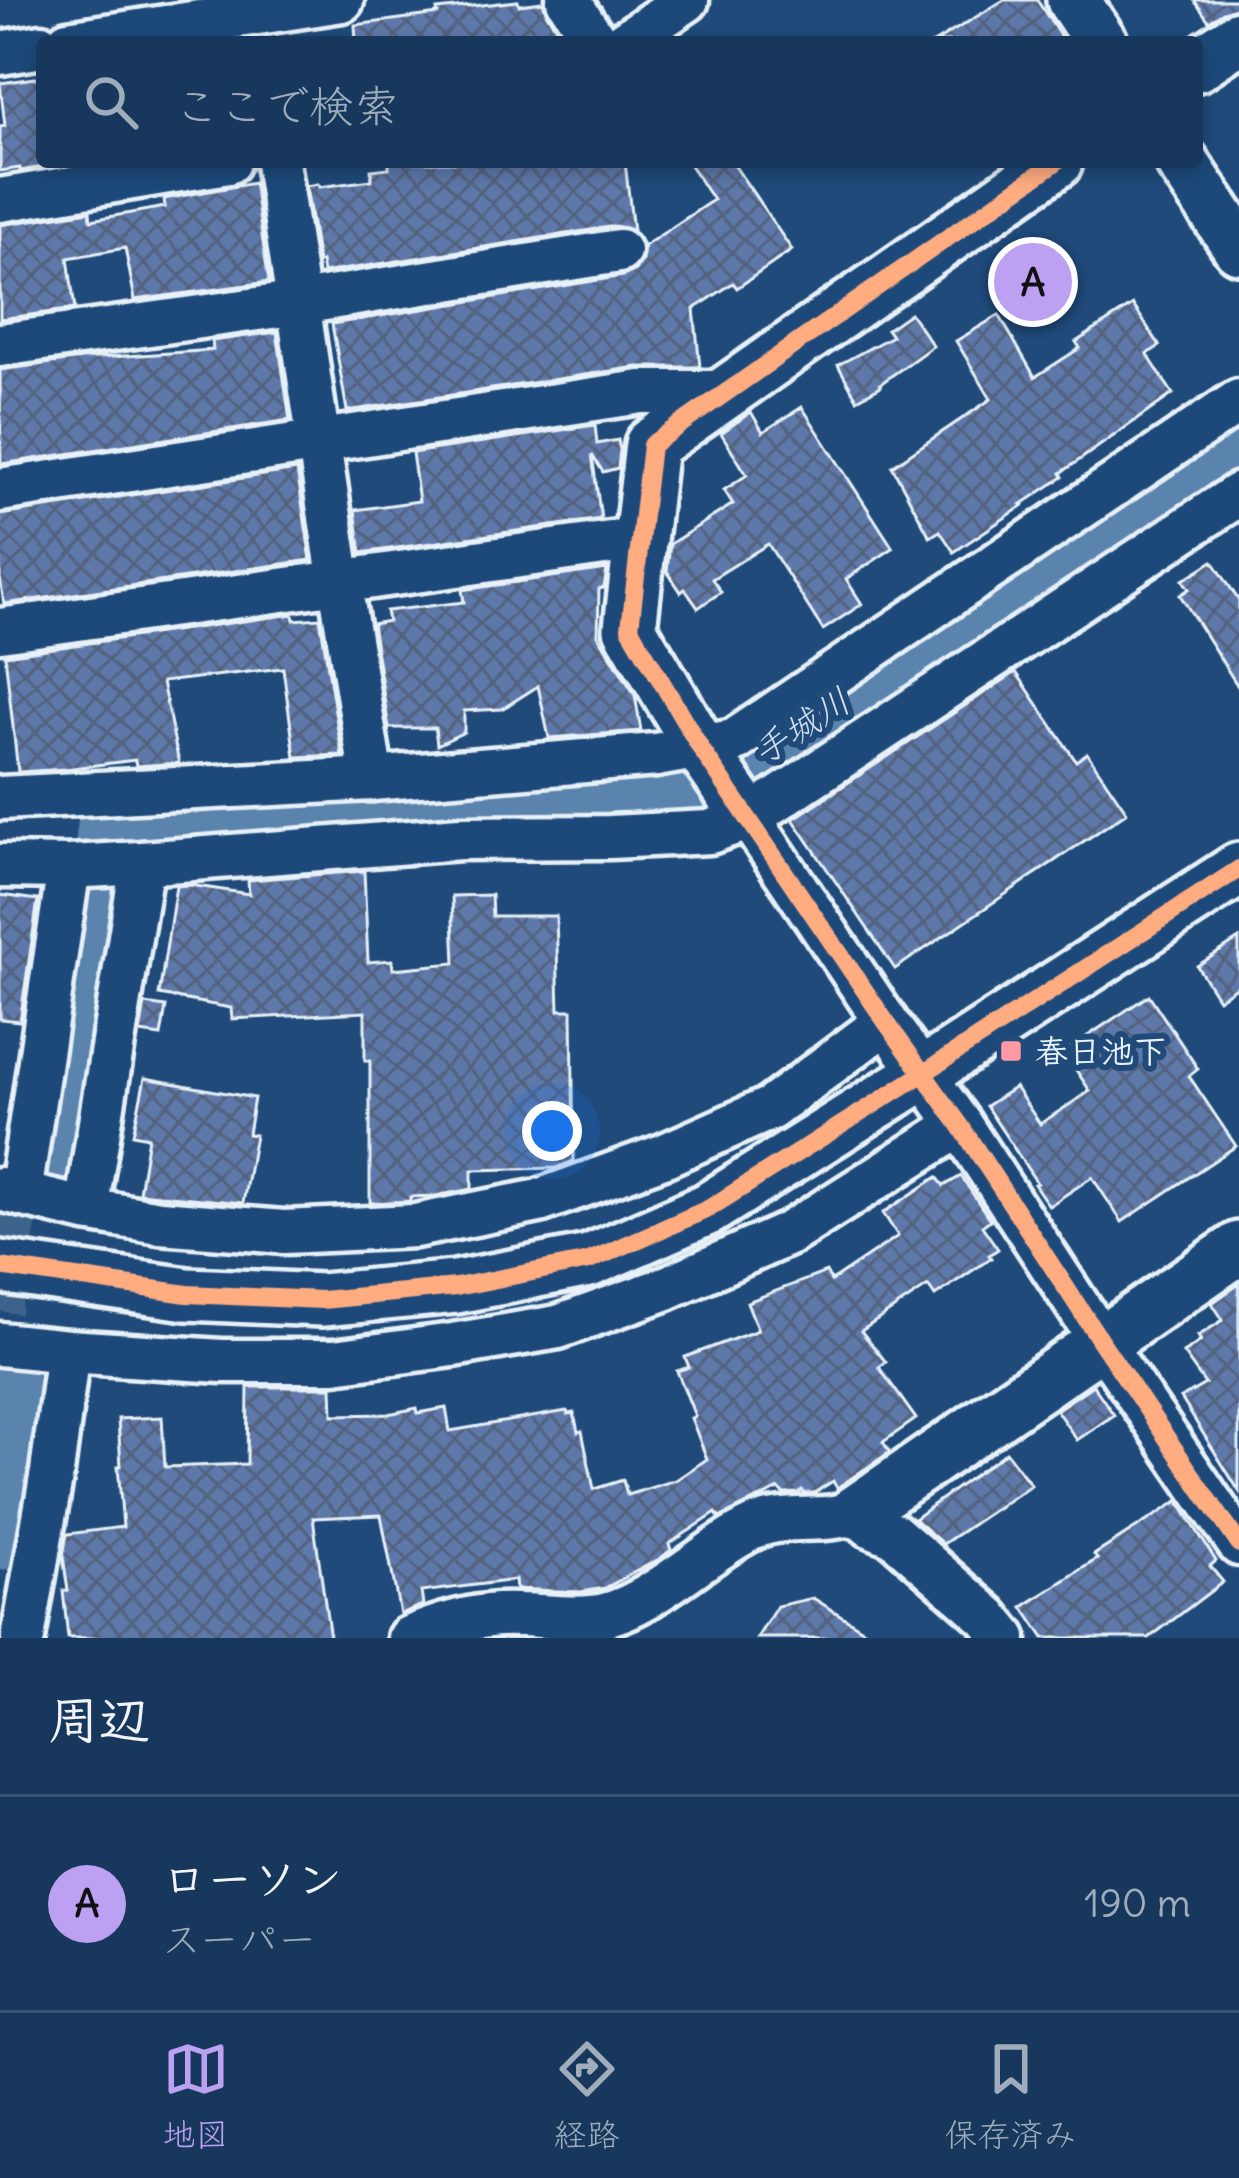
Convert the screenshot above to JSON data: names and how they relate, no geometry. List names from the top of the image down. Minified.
{"water":["手城川"],"places":{"transit":["春日池下"]},"page":{"search":"ここで検索","pins":"A","heading":"周辺","list":[{"mark":"A","name":"ローソン","note":"スーパー","value":"190 m"}],"nav":["地図","経路","保存済み"]}}
